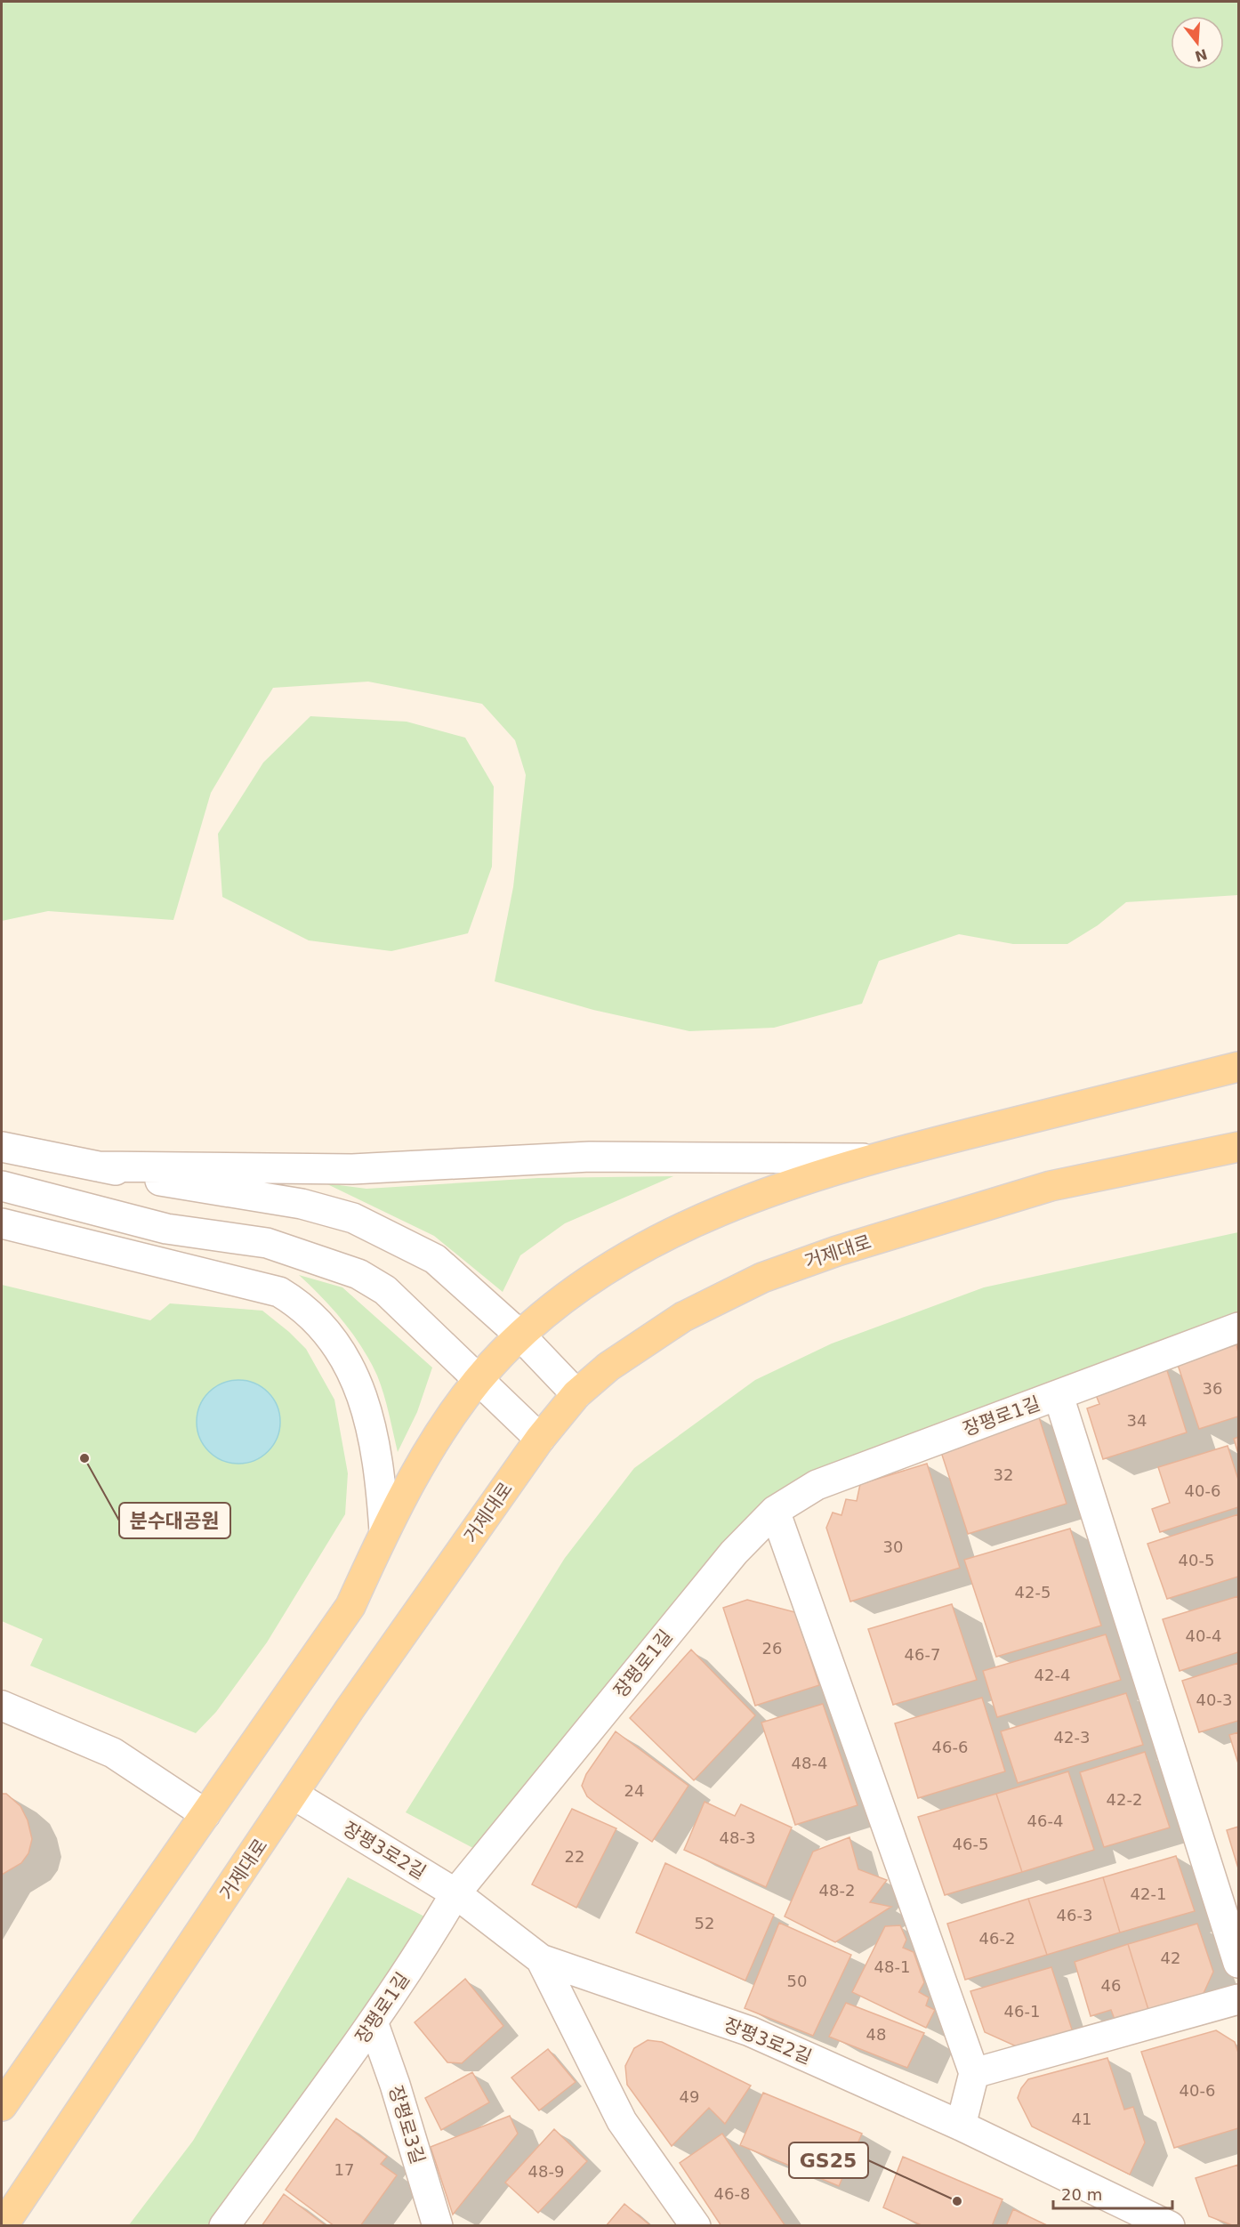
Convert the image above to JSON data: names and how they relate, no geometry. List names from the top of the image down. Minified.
{"streets":{"main road":["거제대로"],"street":["장평로1길","장평3로2길","장평로3길"]},"crossings":[["거제대로","장평3로2길"],["장평로1길","장평3로2길"],["장평로1길","장평로3길"]],"places":["분수대공원","GS25"],"house_numbers":["36","34","32","40-6","30","40-5","42-5","40-4","26","46-7","42-4","40-3","42-3","46-6","48-4","24","42-2","46-4","48-3","46-5","22","48-2","42-1","46-3","52","46-2","42","48-1","50","46","46-1","48","40-6","49","41","17","48-9","46-8"],"scale_bar":"20 m","north":"bottom"}
